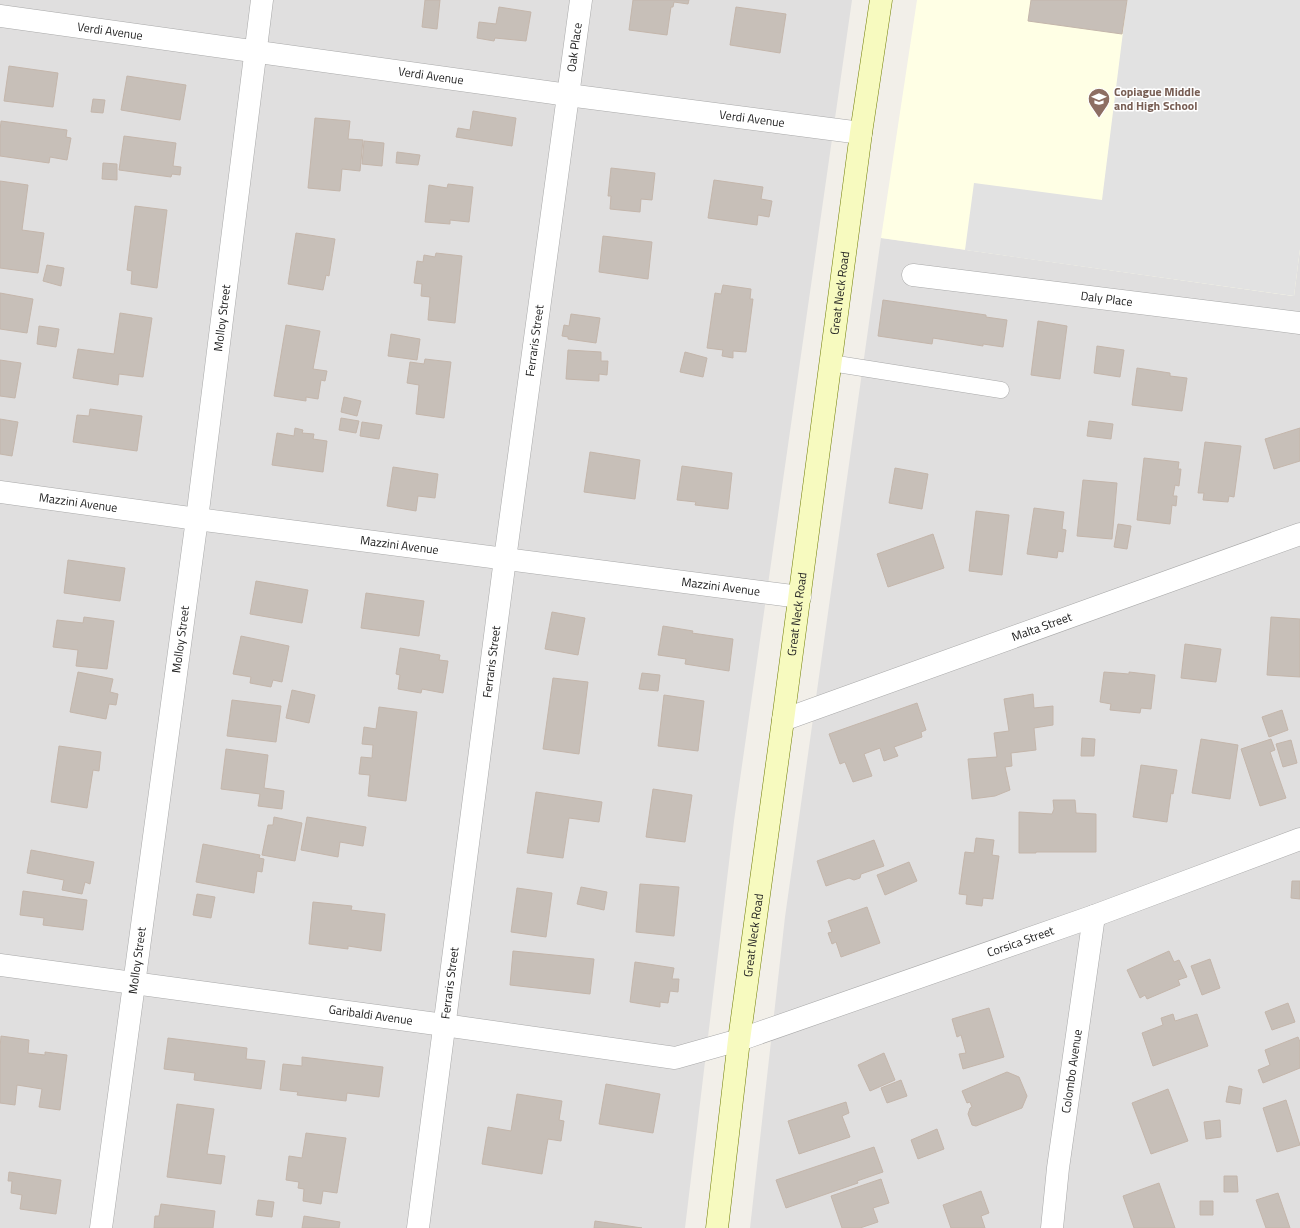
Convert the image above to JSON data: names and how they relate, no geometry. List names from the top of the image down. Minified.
{"streets":{"main road":["Great Neck Road"],"street":["Verdi Avenue","Oak Place","Daly Place","Molloy Street","Ferraris Street","Mazzini Avenue","Malta Street","Corsica Street","Garibaldi Avenue","Colombo Avenue"]},"crossings":[["Verdi Avenue","Oak Place"],["Verdi Avenue","Great Neck Road"],["Verdi Avenue","Molloy Street"],["Verdi Avenue","Ferraris Street"],["Oak Place","Ferraris Street"],["Great Neck Road","Mazzini Avenue"],["Great Neck Road","Malta Street"],["Great Neck Road","Corsica Street"],["Great Neck Road","Garibaldi Avenue"],["Molloy Street","Mazzini Avenue"],["Molloy Street","Garibaldi Avenue"],["Ferraris Street","Mazzini Avenue"],["Ferraris Street","Garibaldi Avenue"],["Corsica Street","Garibaldi Avenue"],["Corsica Street","Colombo Avenue"]],"places":{"school or university":["Copiague Middle and High School"]}}
